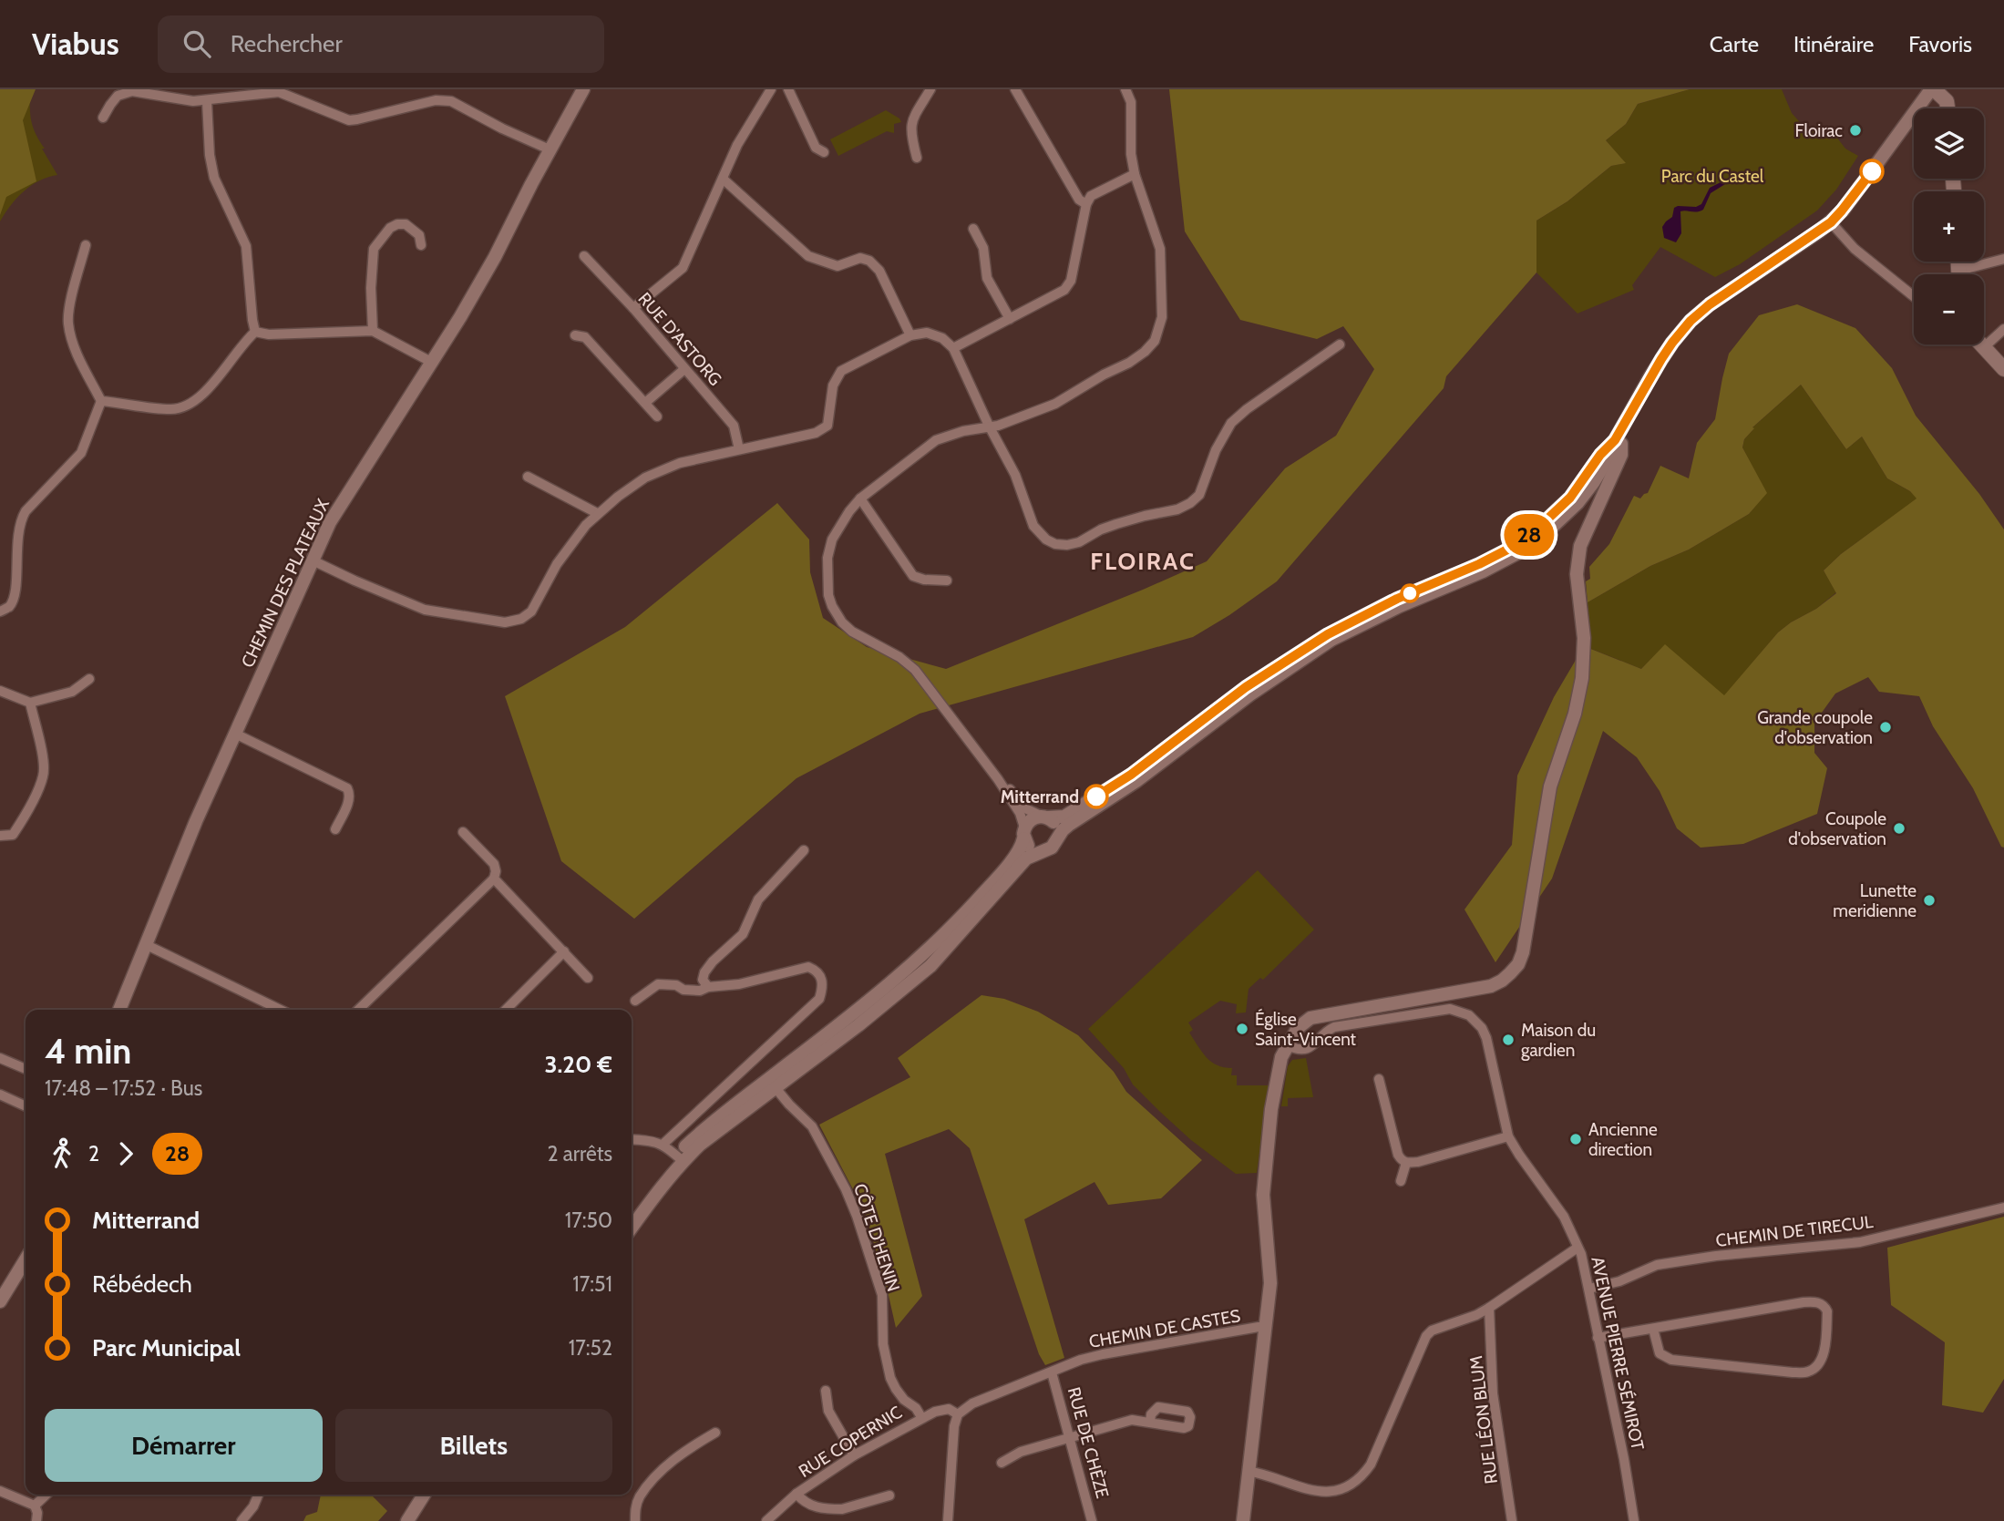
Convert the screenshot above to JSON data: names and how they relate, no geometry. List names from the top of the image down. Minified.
{"streets":{"street":["RUE D'ASTORG","CHEMIN DES PLATEAUX","CHEMIN DE TIRECUL","CÔTE D'HENIN","CHEMIN DE CASTES","AVENUE PIERRE SÉMIROT","RUE LÉON BLUM","RUE COPERNIC","RUE DE CHÈZE"]},"crossings":[["CHEMIN DE TIRECUL","AVENUE PIERRE SÉMIROT"],["CÔTE D'HENIN","RUE COPERNIC"],["CHEMIN DE CASTES","RUE COPERNIC"],["CHEMIN DE CASTES","RUE DE CHÈZE"]],"districts":["FLOIRAC"],"parks":["Parc du Castel"],"places":["Floirac","Grande coupole d'observation","Mitterrand","Coupole d'observation","Lunette meridienne","Église Saint-Vincent","Maison du gardien","Ancienne direction"],"lines":["bus line 28"],"page":{"header":"Viabus","search":"Rechercher","nav":["Carte","Itinéraire","Favoris"],"on_map":"28","map_buttons":["+","−"],"heading":["4 min","17:48 – 17:52 · Bus","3.20 €"],"legs":["2","28","2 arrêts"],"list":[{"name":"Mitterrand","value":"17:50"},{"name":"Rébédech","value":"17:51"},{"name":"Parc Municipal","value":"17:52"}],"buttons":["Démarrer","Billets"]}}
